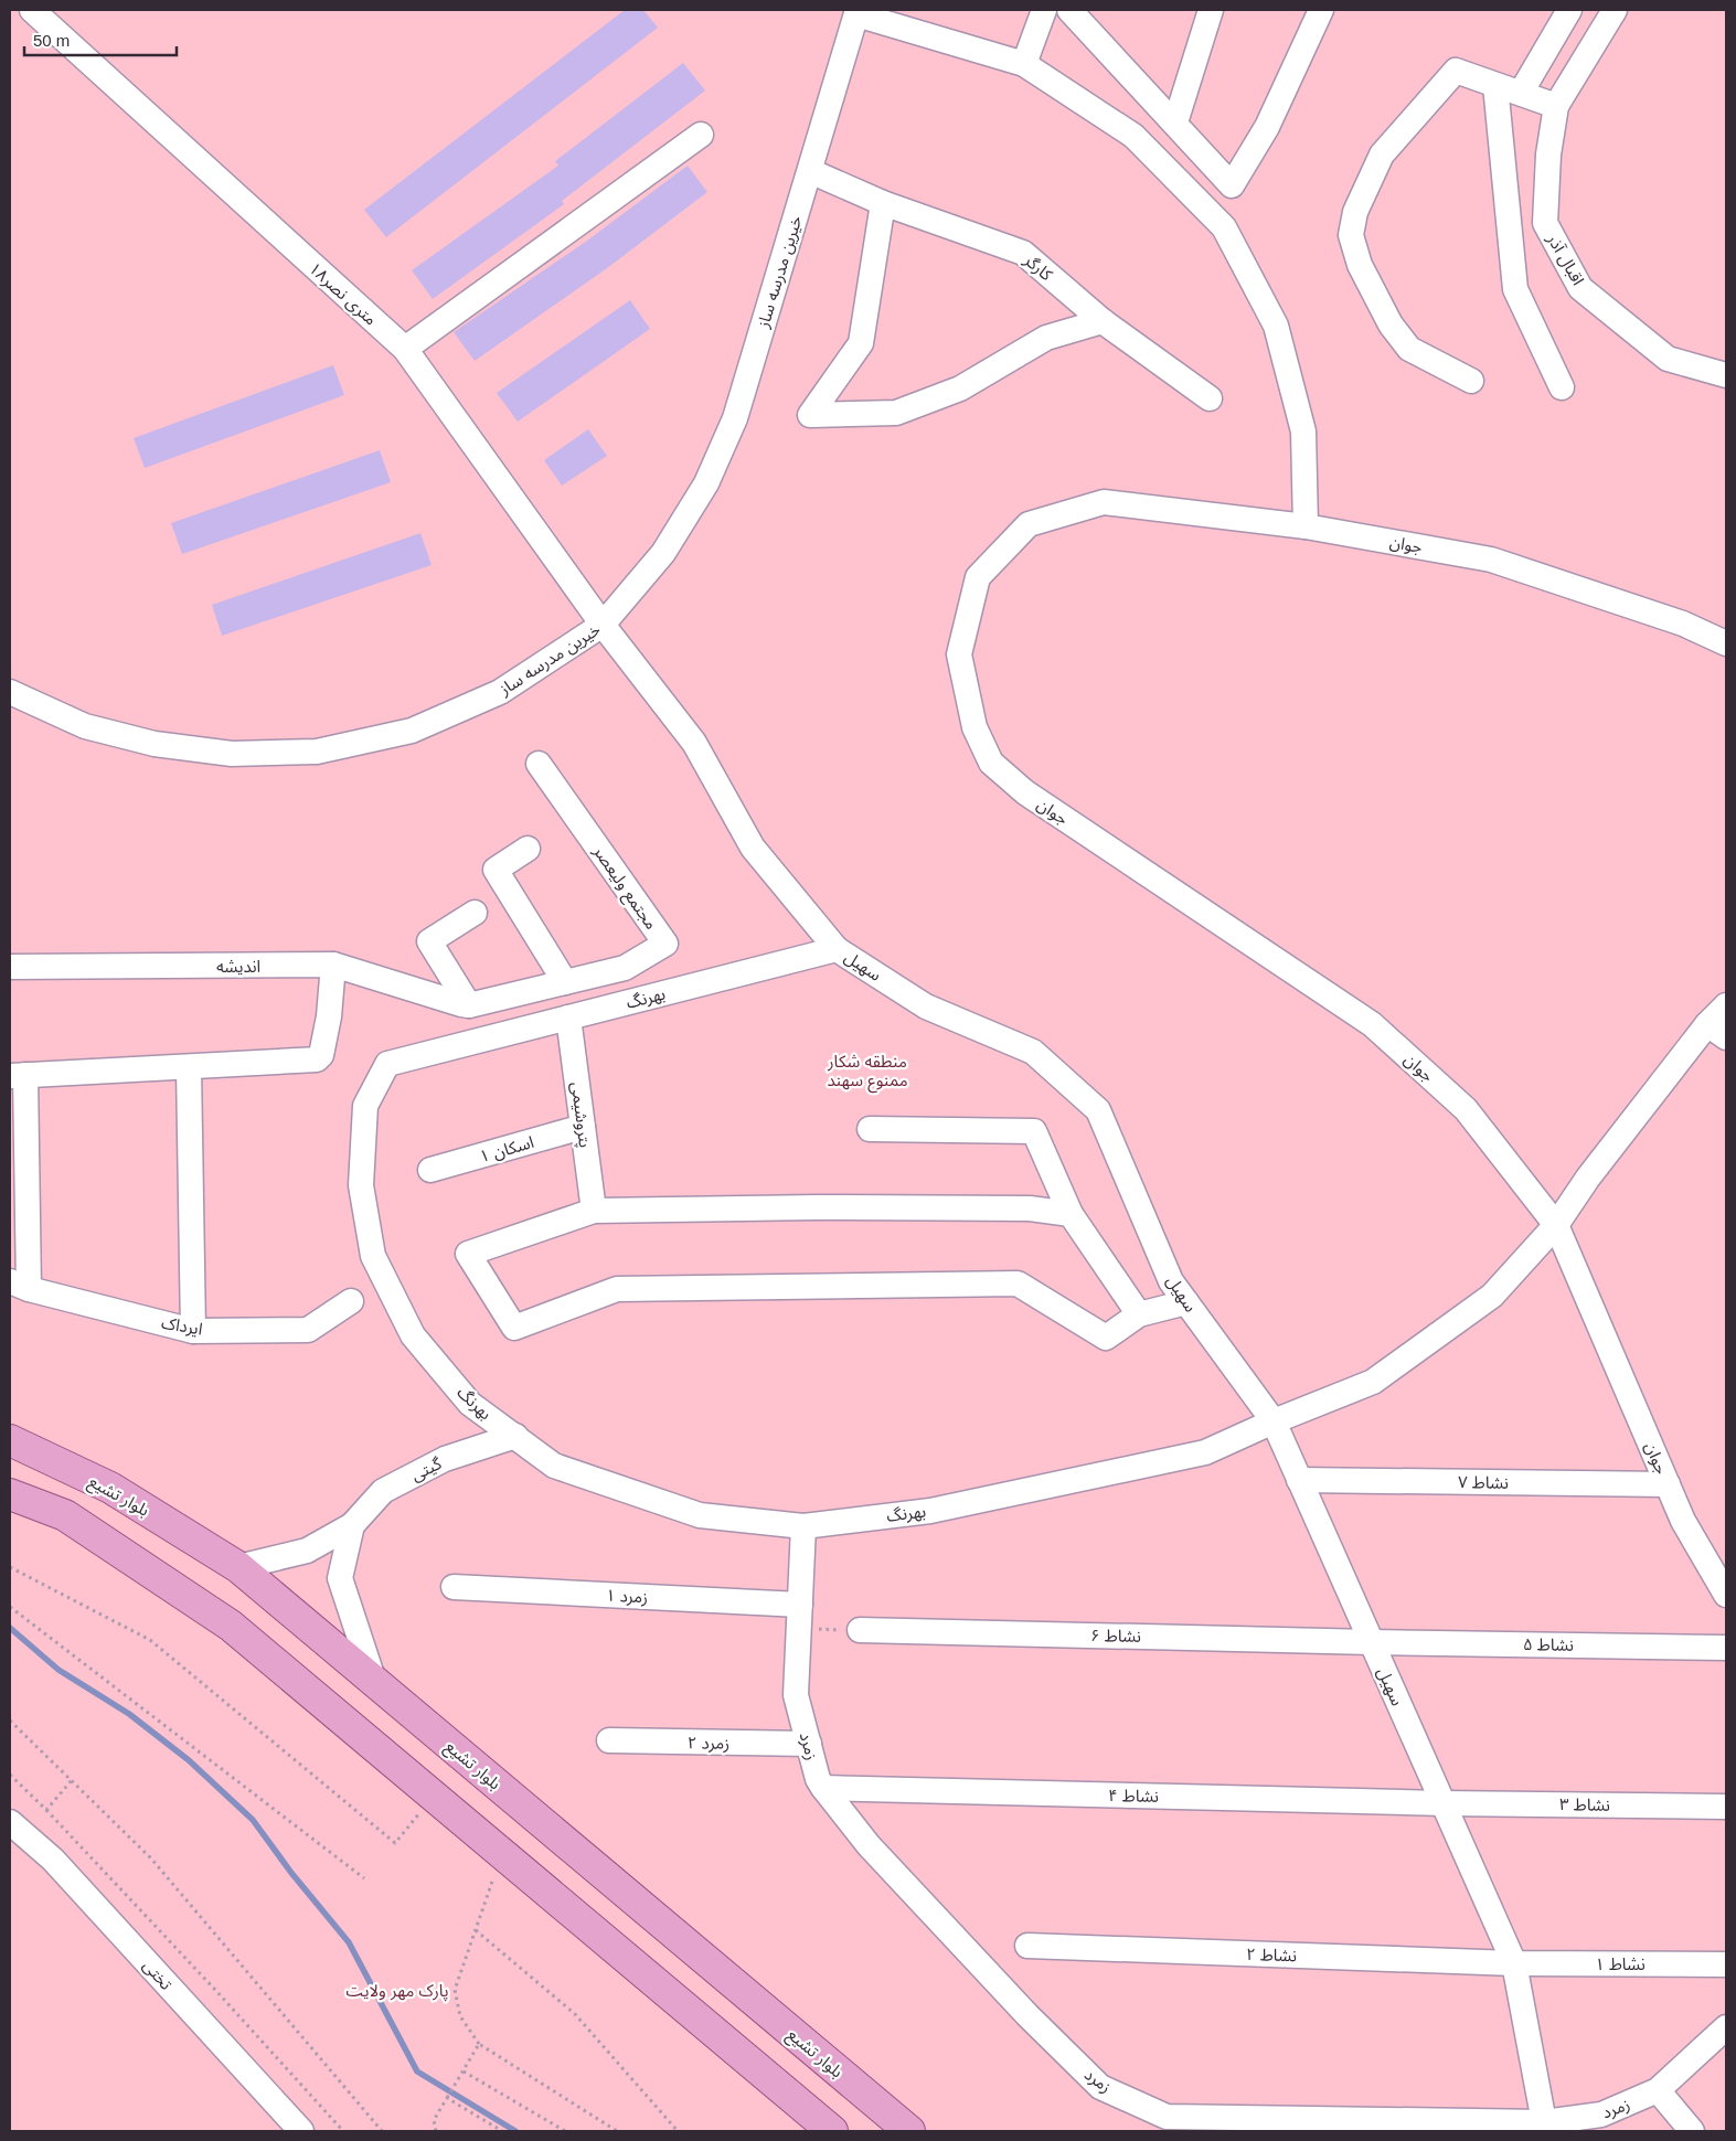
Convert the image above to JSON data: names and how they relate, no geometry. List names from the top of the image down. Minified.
{"streets":{"main road":["بلوار تشیع"],"street":["اقبال آذر","کارگر","خیرین مدرسه ساز","۱۸متری نصر","جوان","مجتمع ولیعصر","اندیشه","سهیل","بهرنگ","پتروشیمی","اسکان ۱","ایرداک","گیتی","نشاط ۷","زمرد ۱","نشاط ۶","نشاط ۵","زمرد ۲","زمرد","نشاط ۴","نشاط ۳","نشاط ۲","نشاط ۱","تختی"]},"crossings":[["کارگر","خیرین مدرسه ساز"],["خیرین مدرسه ساز","۱۸متری نصر"],["خیرین مدرسه ساز","سهیل"],["۱۸متری نصر","سهیل"],["جوان","بهرنگ"],["جوان","نشاط ۷"],["مجتمع ولیعصر","اندیشه"],["سهیل","بهرنگ"],["سهیل","نشاط ۷"],["سهیل","نشاط ۶"],["سهیل","نشاط ۵"],["سهیل","زمرد"],["سهیل","نشاط ۴"],["سهیل","نشاط ۳"],["سهیل","نشاط ۲"],["سهیل","نشاط ۱"],["بهرنگ","پتروشیمی"],["بهرنگ","گیتی"],["بهرنگ","زمرد"],["پتروشیمی","اسکان ۱"],["گیتی","بلوار تشیع"],["زمرد ۱","زمرد"],["نشاط ۶","نشاط ۵"],["زمرد ۲","زمرد"],["زمرد","نشاط ۴"],["نشاط ۴","نشاط ۳"],["نشاط ۲","نشاط ۱"]],"parks":["منطقه شکار ممنوع سهند","پارک مهر ولایت"],"scale_bar":"50 m"}
